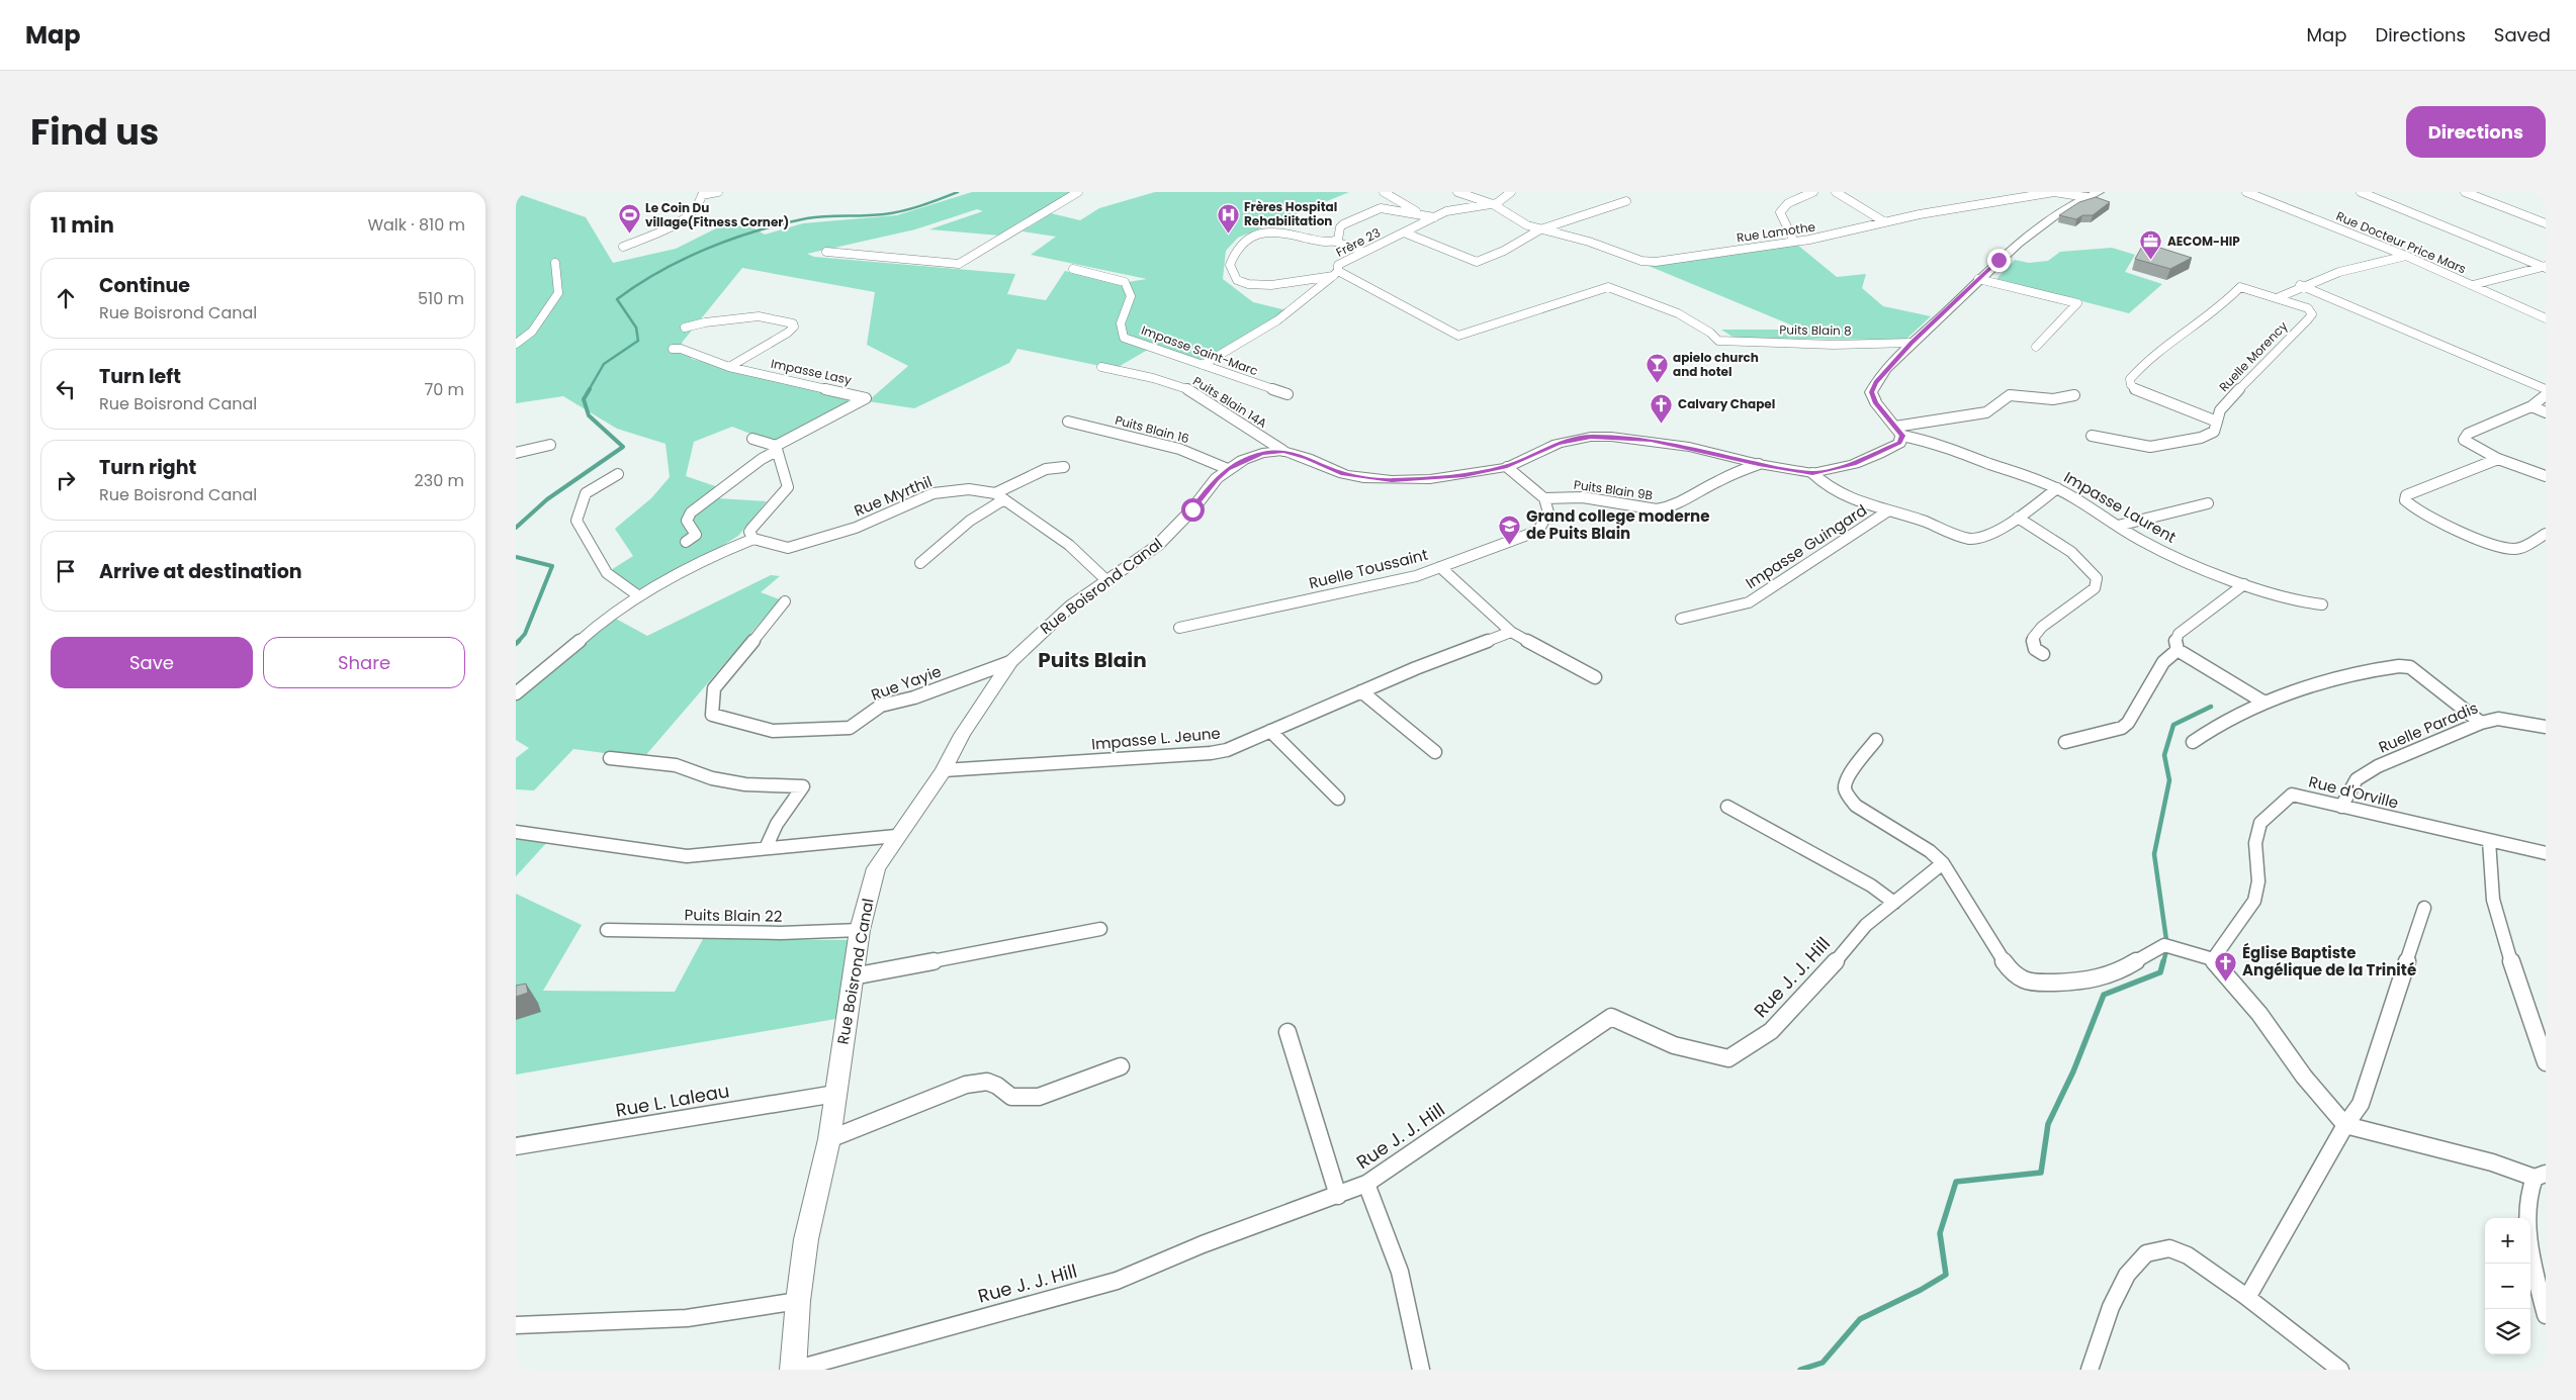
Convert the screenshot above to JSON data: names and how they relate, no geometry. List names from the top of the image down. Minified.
{"streets":{"street":["Rue Lamothe","Frère 23","Rue Docteur Price Mars","Puits Blain 8","Impasse Saint-Marc","Ruelle Morency","Impasse Lasy","Puits Blain 14A","Puits Blain 16","Puits Blain 9B","Rue Myrthil","Impasse Laurent","Impasse Guingard","Ruelle Toussaint","Rue Boisrond Canal","Rue Yayie","Ruelle Paradis","Impasse L. Jeune","Rue d'Orville","Puits Blain 22","Rue J. J. Hill","Rue L. Laleau"]},"crossings":[["Rue Lamothe","Frère 23"],["Frère 23","Puits Blain 8"],["Frère 23","Impasse Saint-Marc"],["Puits Blain 14A","Rue Boisrond Canal"],["Puits Blain 16","Rue Boisrond Canal"],["Puits Blain 9B","Ruelle Toussaint"],["Puits Blain 9B","Rue Boisrond Canal"],["Rue Myrthil","Rue Boisrond Canal"],["Impasse Laurent","Rue Boisrond Canal"],["Rue Boisrond Canal","Rue Yayie"],["Rue Boisrond Canal","Impasse L. Jeune"],["Rue Boisrond Canal","Puits Blain 22"],["Rue Boisrond Canal","Rue J. J. Hill"],["Rue Boisrond Canal","Rue L. Laleau"],["Ruelle Paradis","Rue d'Orville"]],"districts":["Puits Blain"],"places":{"hospital":["Frères Hospital Rehabilitation"],"sports":["Le Coin Du village(Fitness Corner)"],"office":["AECOM-HIP"],"bar":["apielo church and hotel"],"church":["Calvary Chapel","Église Baptiste Angélique de la Trinité"],"school or university":["Grand college moderne de Puits Blain"]},"page":{"header":"Map","nav":["Map","Directions","Saved"],"title":"Find us","buttons":["Directions",["Save","Share"]],"heading":["11 min","Walk · 810 m"],"list":[["Continue","Rue Boisrond Canal","510 m"],["Turn left","Rue Boisrond Canal","70 m"],["Turn right","Rue Boisrond Canal","230 m"],"Arrive at destination"],"map_buttons":["+","−"]}}
